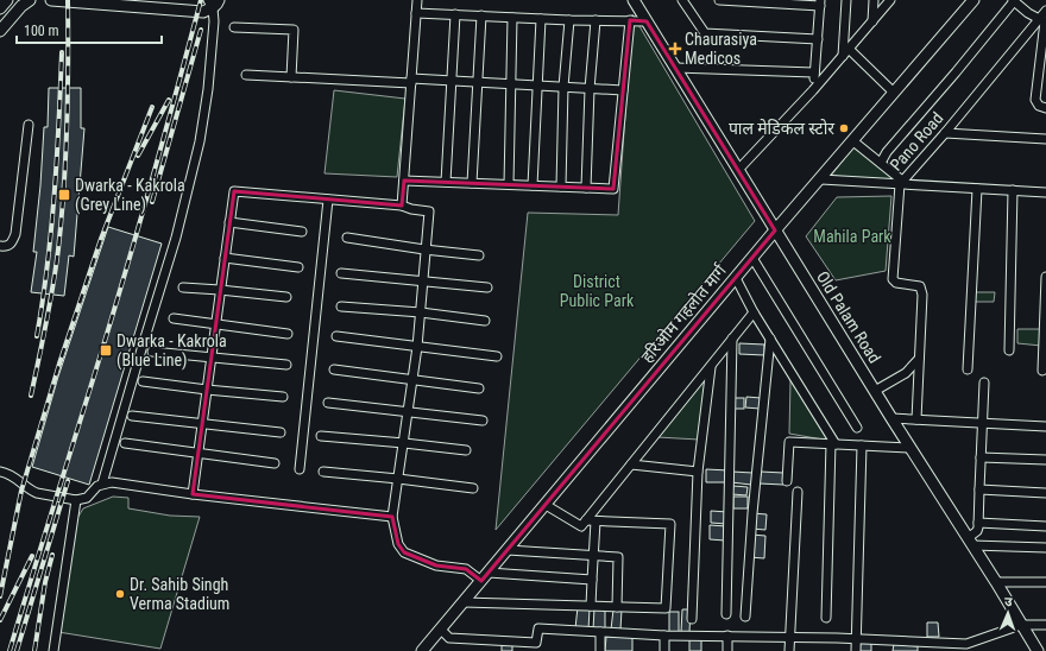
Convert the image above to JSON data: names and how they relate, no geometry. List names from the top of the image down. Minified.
{"streets":{"street":["Pano Road","हरिओम गहलोत मार्ग","Old Palam Road"]},"crossings":[["हरिओम गहलोत मार्ग","Old Palam Road"]],"parks":["Mahila Park","District Public Park"],"places":{"health":["Chaurasiya Medicos"],"other":["पाल मेडिकल स्टोर","Dr. Sahib Singh Verma Stadium"],"transit":["Dwarka - Kakrola (Grey Line)","Dwarka - Kakrola (Blue Line)"]},"scale_bar":"100 m","north":"top"}
